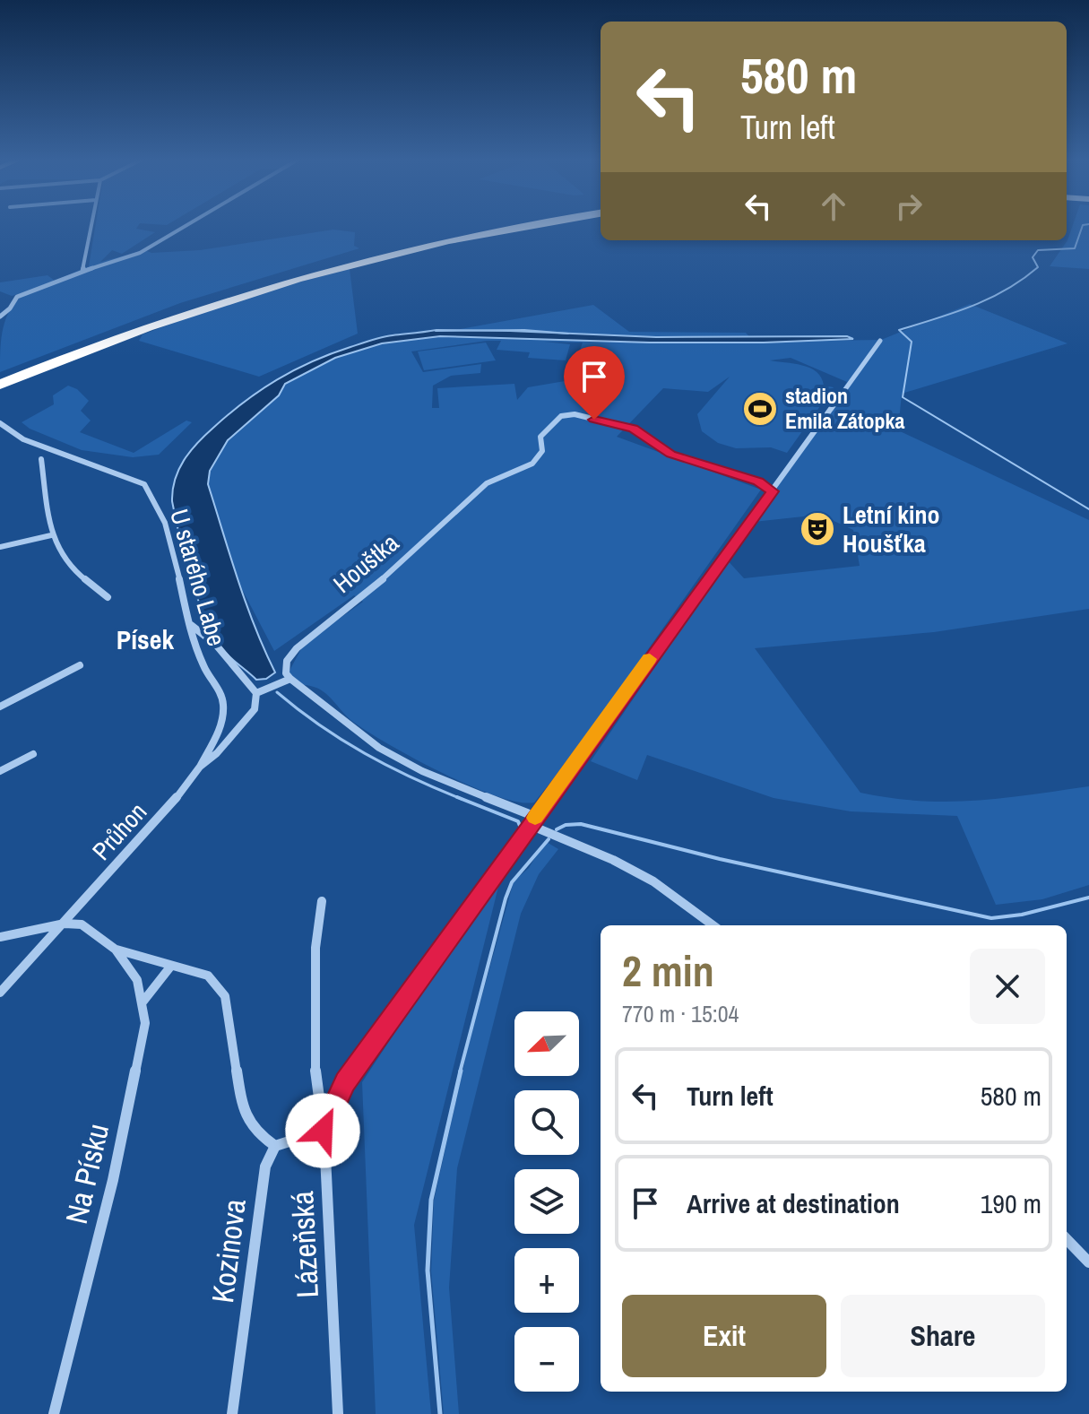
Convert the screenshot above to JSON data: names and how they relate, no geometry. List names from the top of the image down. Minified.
{"streets":{"street":["Houštka","U starého Labe","Průhon","Na Písku","Lázeňská","Kozinova"]},"crossings":[["U starého Labe","Průhon"],["Průhon","Na Písku"],["Na Písku","Kozinova"]],"districts":["Písek"],"places":{"sports":["stadion Emila Zátopka"],"theatre":["Letní kino Houšťka"]},"north":"bottom left","page":{"turn":["580 m","Turn left"],"heading":["2 min","770 m · 15:04"],"map_buttons":["+","−"],"list":[{"name":"Turn left","value":"580 m"},{"name":"Arrive at destination","value":"190 m"}],"buttons":["Exit","Share"]}}
